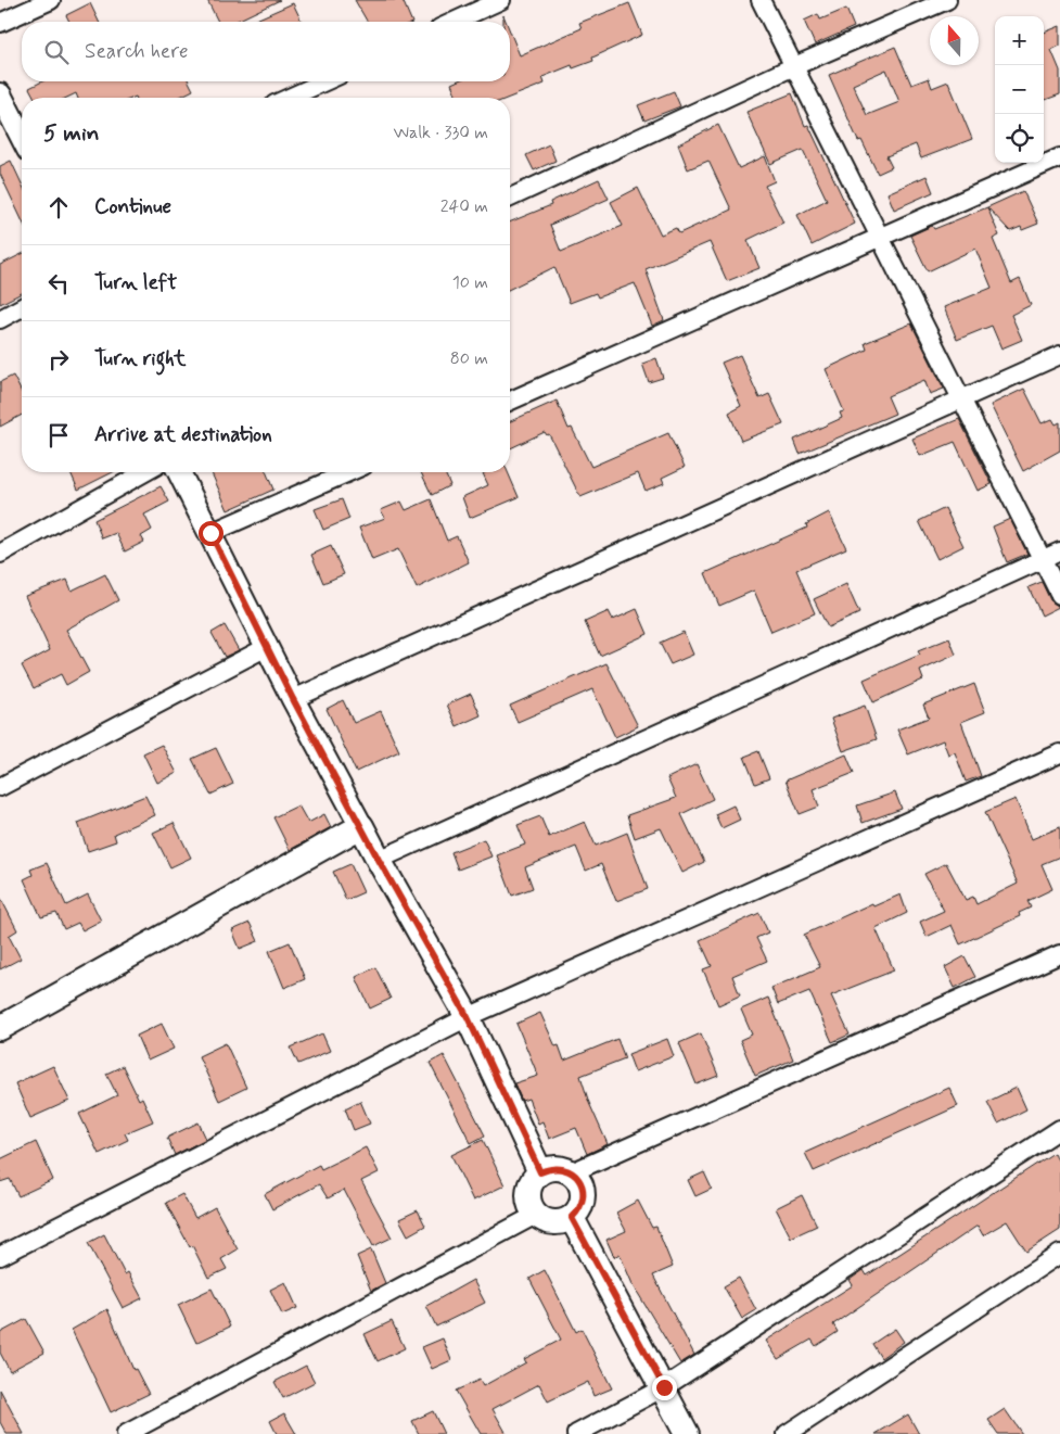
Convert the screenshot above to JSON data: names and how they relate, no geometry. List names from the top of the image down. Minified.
{"north":"top","page":{"map_buttons":["+","−"],"search":"Search here","heading":["5 min","Walk · 330 m"],"list":[["Continue","240 m"],["Turn left","10 m"],["Turn right","80 m"],"Arrive at destination"]}}
